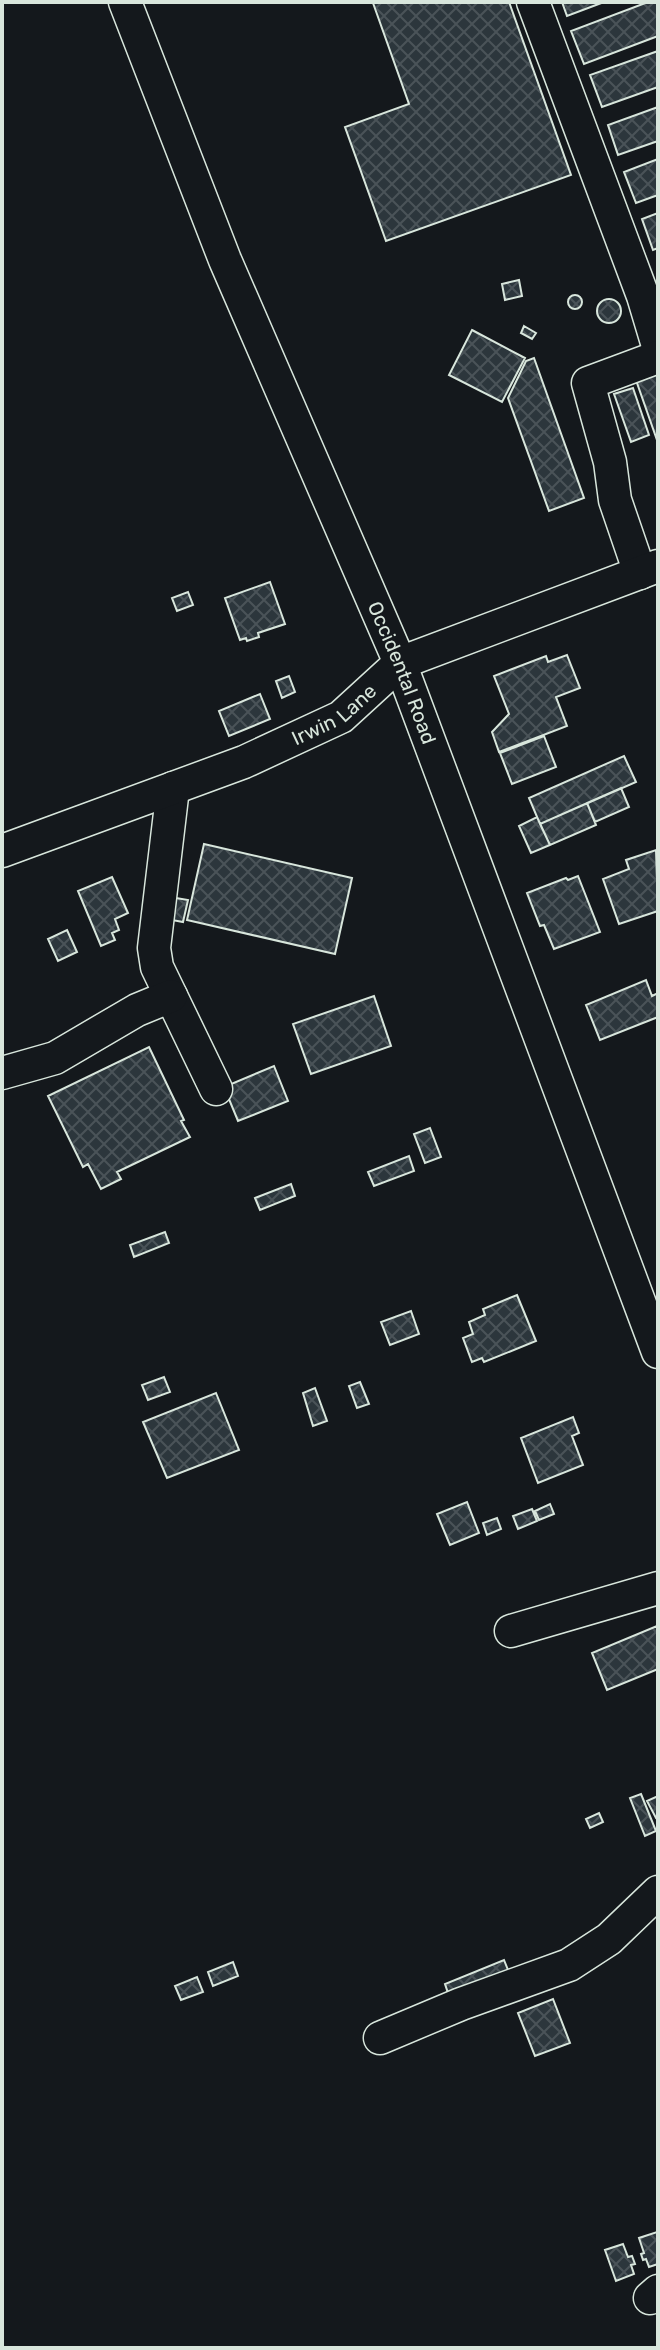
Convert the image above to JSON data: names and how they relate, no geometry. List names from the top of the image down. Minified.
{"streets":{"street":["Occidental Road","Irwin Lane"]},"crossings":[["Occidental Road","Irwin Lane"]]}
